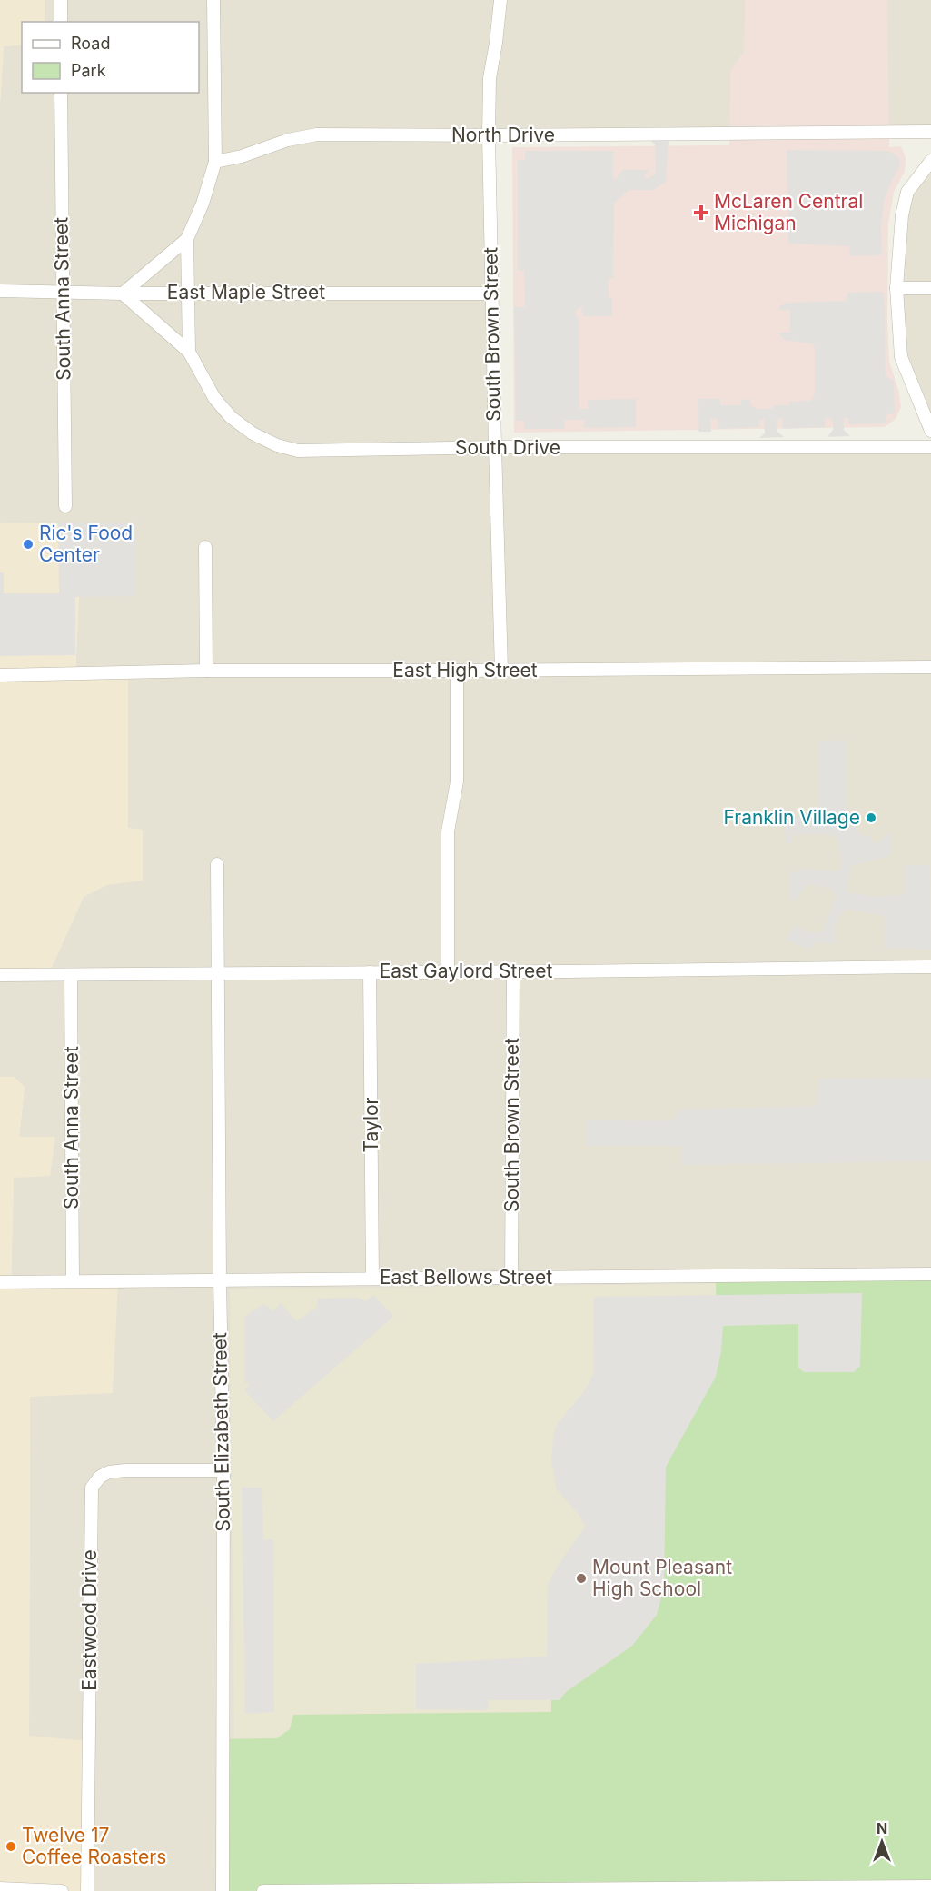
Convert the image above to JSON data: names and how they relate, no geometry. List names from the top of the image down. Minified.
{"streets":{"street":["North Drive","East Maple Street","South Anna Street","South Brown Street","South Drive","East High Street","East Gaylord Street","Taylor","East Bellows Street","South Elizabeth Street","Eastwood Drive"]},"crossings":[["North Drive","South Brown Street"],["East Maple Street","South Anna Street"],["East Maple Street","South Brown Street"],["East Maple Street","South Drive"],["South Anna Street","East Gaylord Street"],["South Anna Street","East Bellows Street"],["South Brown Street","South Drive"],["South Brown Street","East High Street"],["South Brown Street","East Gaylord Street"],["South Brown Street","East Bellows Street"],["East Gaylord Street","Taylor"],["East Gaylord Street","South Elizabeth Street"],["Taylor","East Bellows Street"],["East Bellows Street","South Elizabeth Street"],["South Elizabeth Street","Eastwood Drive"]],"places":{"health":["McLaren Central Michigan"],"other":["Ric's Food Center","Franklin Village","Mount Pleasant High School","Twelve 17 Coffee Roasters"]},"legend":["Road","Park"],"north":"top"}
